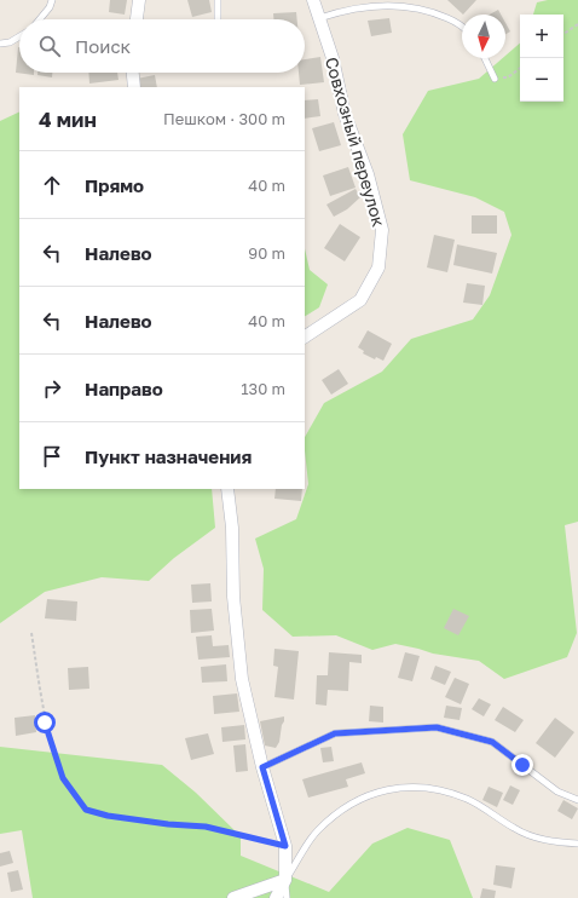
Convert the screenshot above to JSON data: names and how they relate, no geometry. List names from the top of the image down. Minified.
{"streets":{"street":["Совхозный переулок"]},"north":"bottom","page":{"map_buttons":["+","−"],"search":"Поиск","heading":["4 мин","Пешком · 300 m"],"list":[["Прямо","40 m"],["Налево","90 m"],["Налево","40 m"],["Направо","130 m"],"Пункт назначения"]}}
